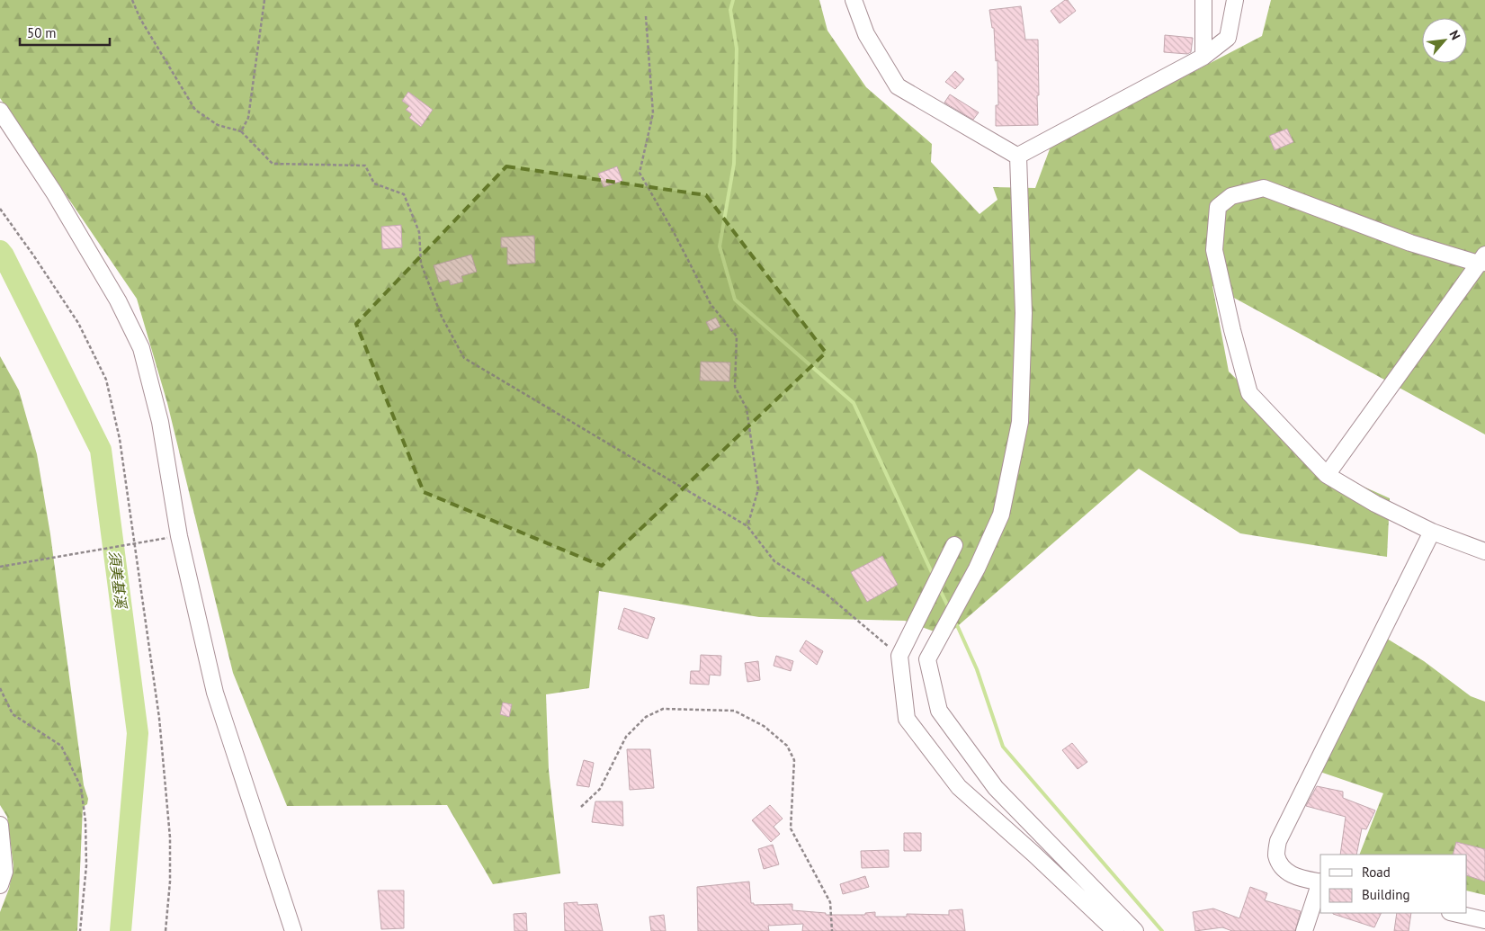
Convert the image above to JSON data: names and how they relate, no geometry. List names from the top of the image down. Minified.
{"water":["須美基溪"],"legend":["Road","Building"],"scale_bar":"50 m","north":"top right"}
